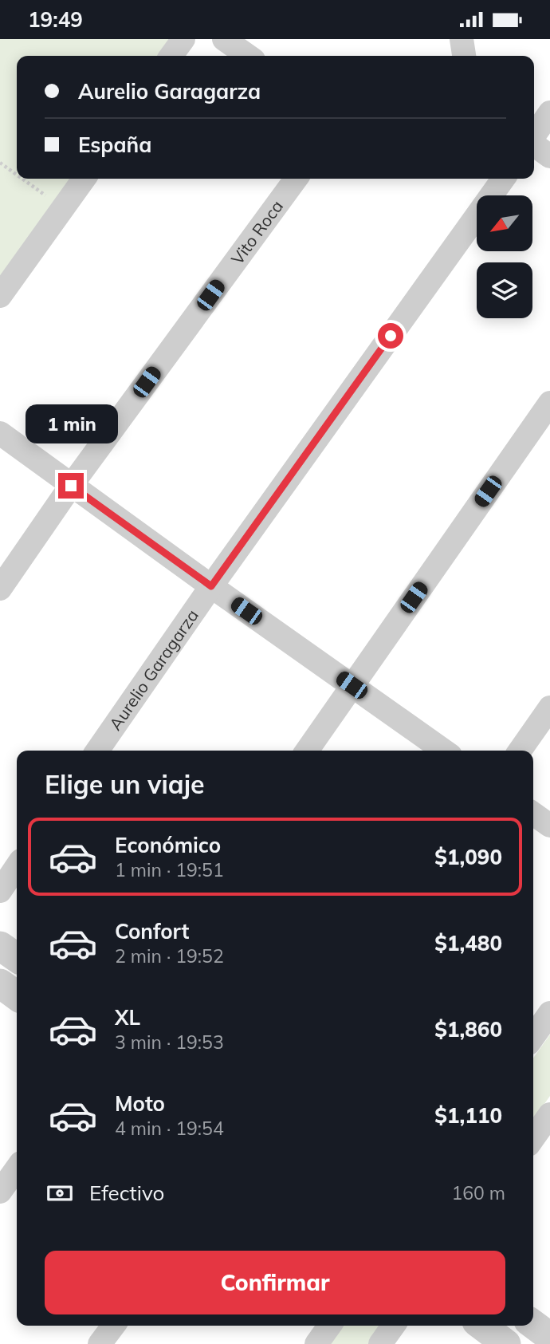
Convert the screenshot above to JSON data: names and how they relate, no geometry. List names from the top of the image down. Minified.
{"streets":{"street":["Vito Roca","Aurelio Garagarza"]},"north":"bottom left","page":{"status":"19:49","banner":["Aurelio Garagarza","España"],"bubble":"1 min","heading":"Elige un viaje","list":[{"name":"Económico","note":"1 min · 19:51","value":"$1,090"},{"name":"Confort","note":"2 min · 19:52","value":"$1,480"},{"name":"XL","note":"3 min · 19:53","value":"$1,860"},{"name":"Moto","note":"4 min · 19:54","value":"$1,110"}],"pay":["Efectivo","160 m"],"buttons":"Confirmar"}}
